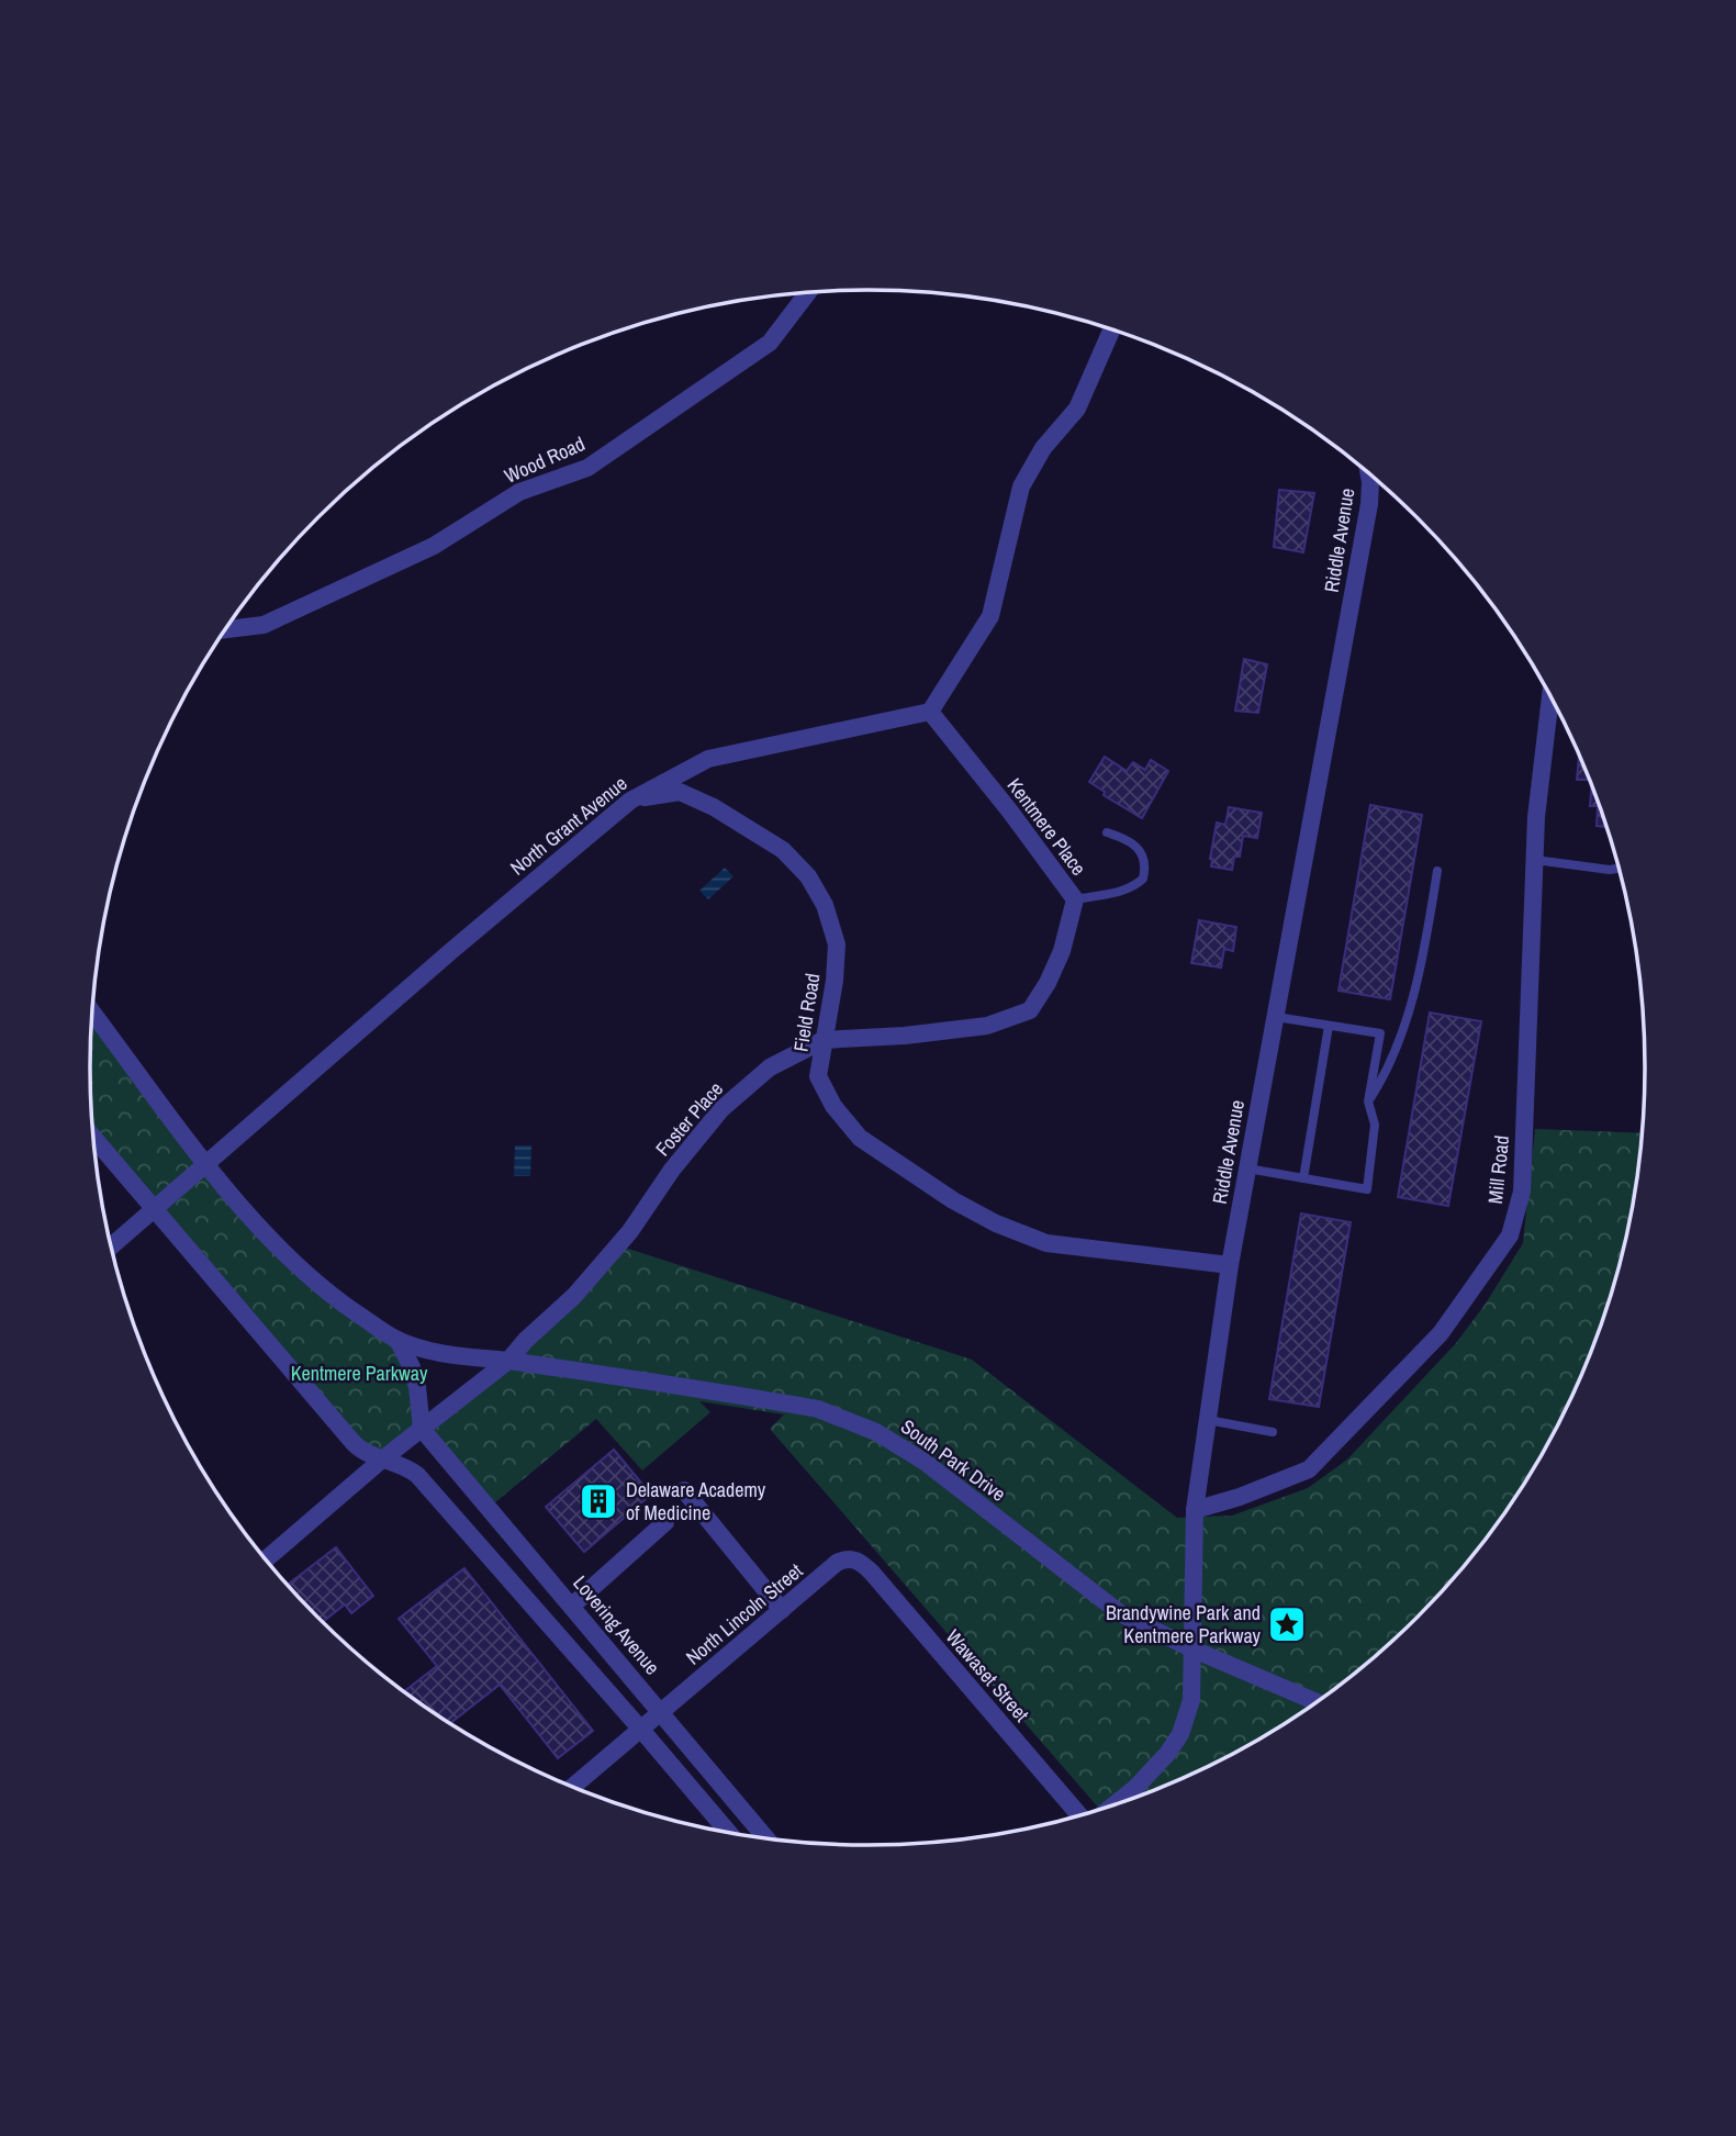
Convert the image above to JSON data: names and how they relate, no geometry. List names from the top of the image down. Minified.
{"streets":{"street":["Wood Road","Riddle Avenue","North Grant Avenue","Kentmere Place","Field Road","Foster Place","Mill Road","South Park Drive","North Lincoln Street","Lovering Avenue","Wawaset Street"]},"crossings":[["Riddle Avenue","Field Road"],["Riddle Avenue","Mill Road"],["Riddle Avenue","South Park Drive"],["North Grant Avenue","Kentmere Place"],["North Grant Avenue","Field Road"],["Kentmere Place","Foster Place"],["Field Road","Foster Place"],["Foster Place","South Park Drive"],["Foster Place","Lovering Avenue"],["North Lincoln Street","Lovering Avenue"],["North Lincoln Street","Wawaset Street"]],"parks":["Kentmere Parkway"],"places":{"building":["Delaware Academy of Medicine"],"place":["Brandywine Park and Kentmere Parkway"]}}
